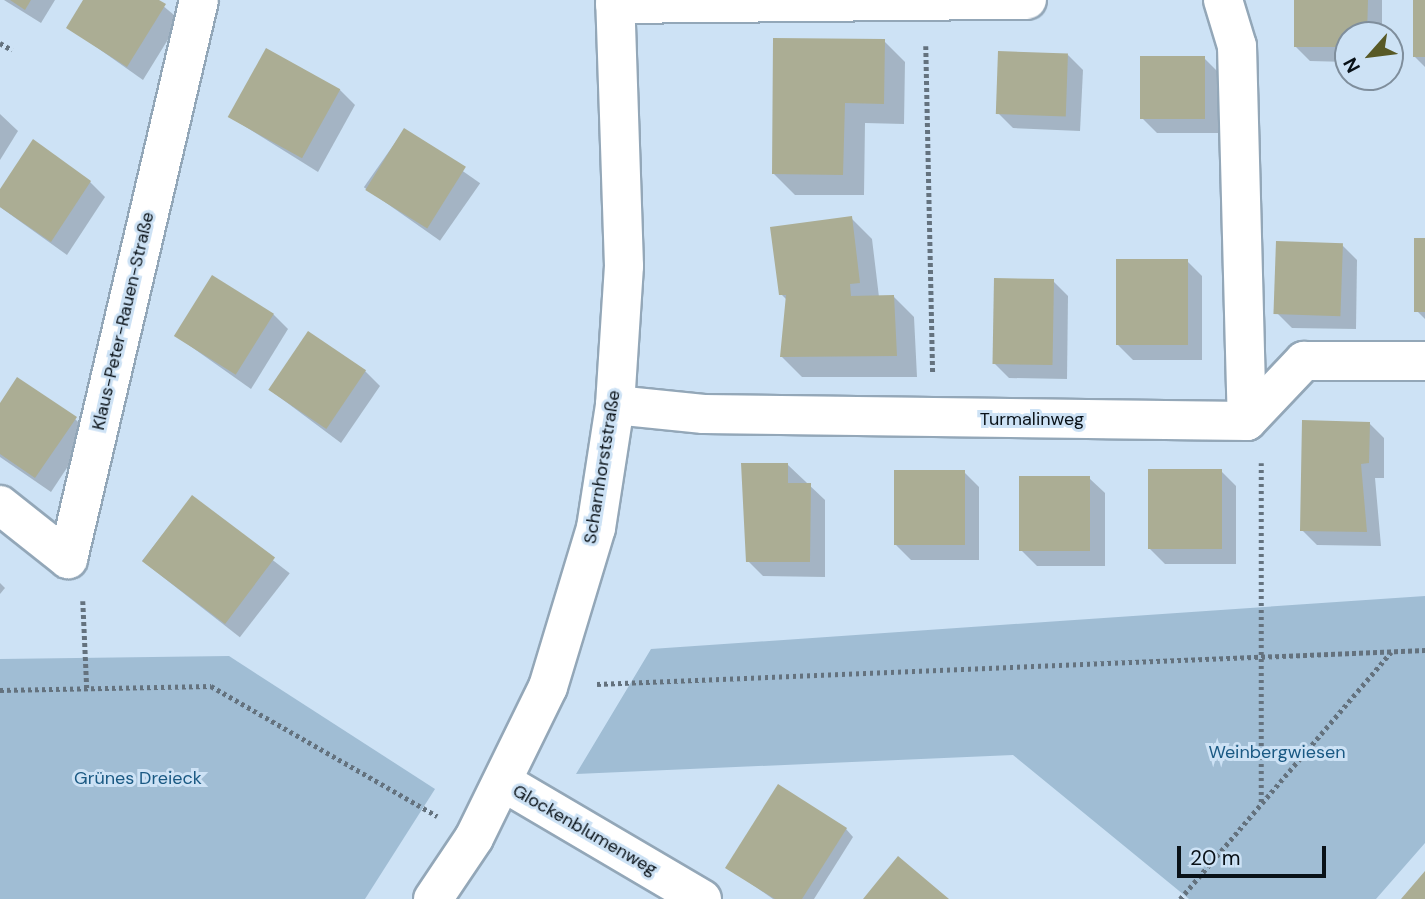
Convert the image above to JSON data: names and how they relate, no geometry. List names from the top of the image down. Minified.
{"streets":{"street":["Klaus-Peter-Rauen-Straße","Turmalinweg","Scharnhorststraße","Glockenblumenweg"]},"crossings":[["Turmalinweg","Scharnhorststraße"],["Scharnhorststraße","Glockenblumenweg"]],"parks":["Weinbergwiesen","Grünes Dreieck"],"scale_bar":"20 m","north":"bottom left"}
